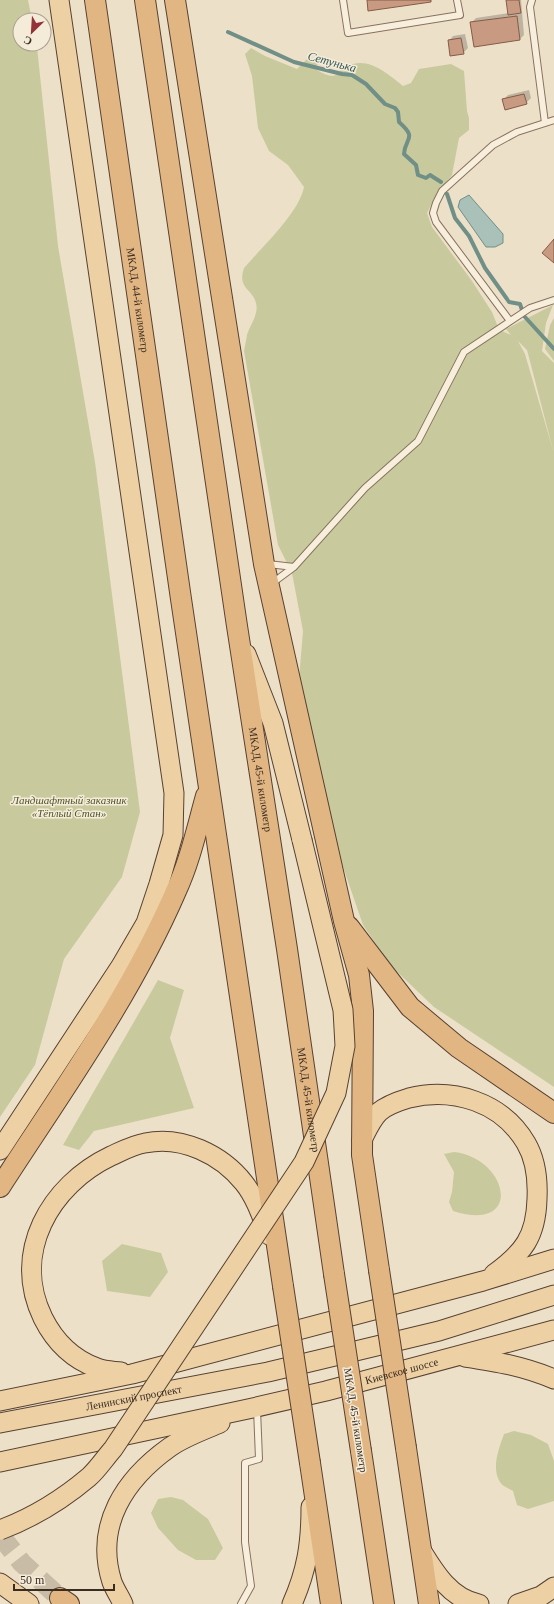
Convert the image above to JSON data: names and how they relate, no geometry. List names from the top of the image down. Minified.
{"streets":{"highway":["МКАД, 44-й километр","МКАД, 45-й километр"],"main road":["Киевское шоссе","Ленинский проспект"]},"water":["Сетунька"],"parks":["Ландшафтный заказник «Тёплый Стан»"],"scale_bar":"50 m","north":"bottom left"}
